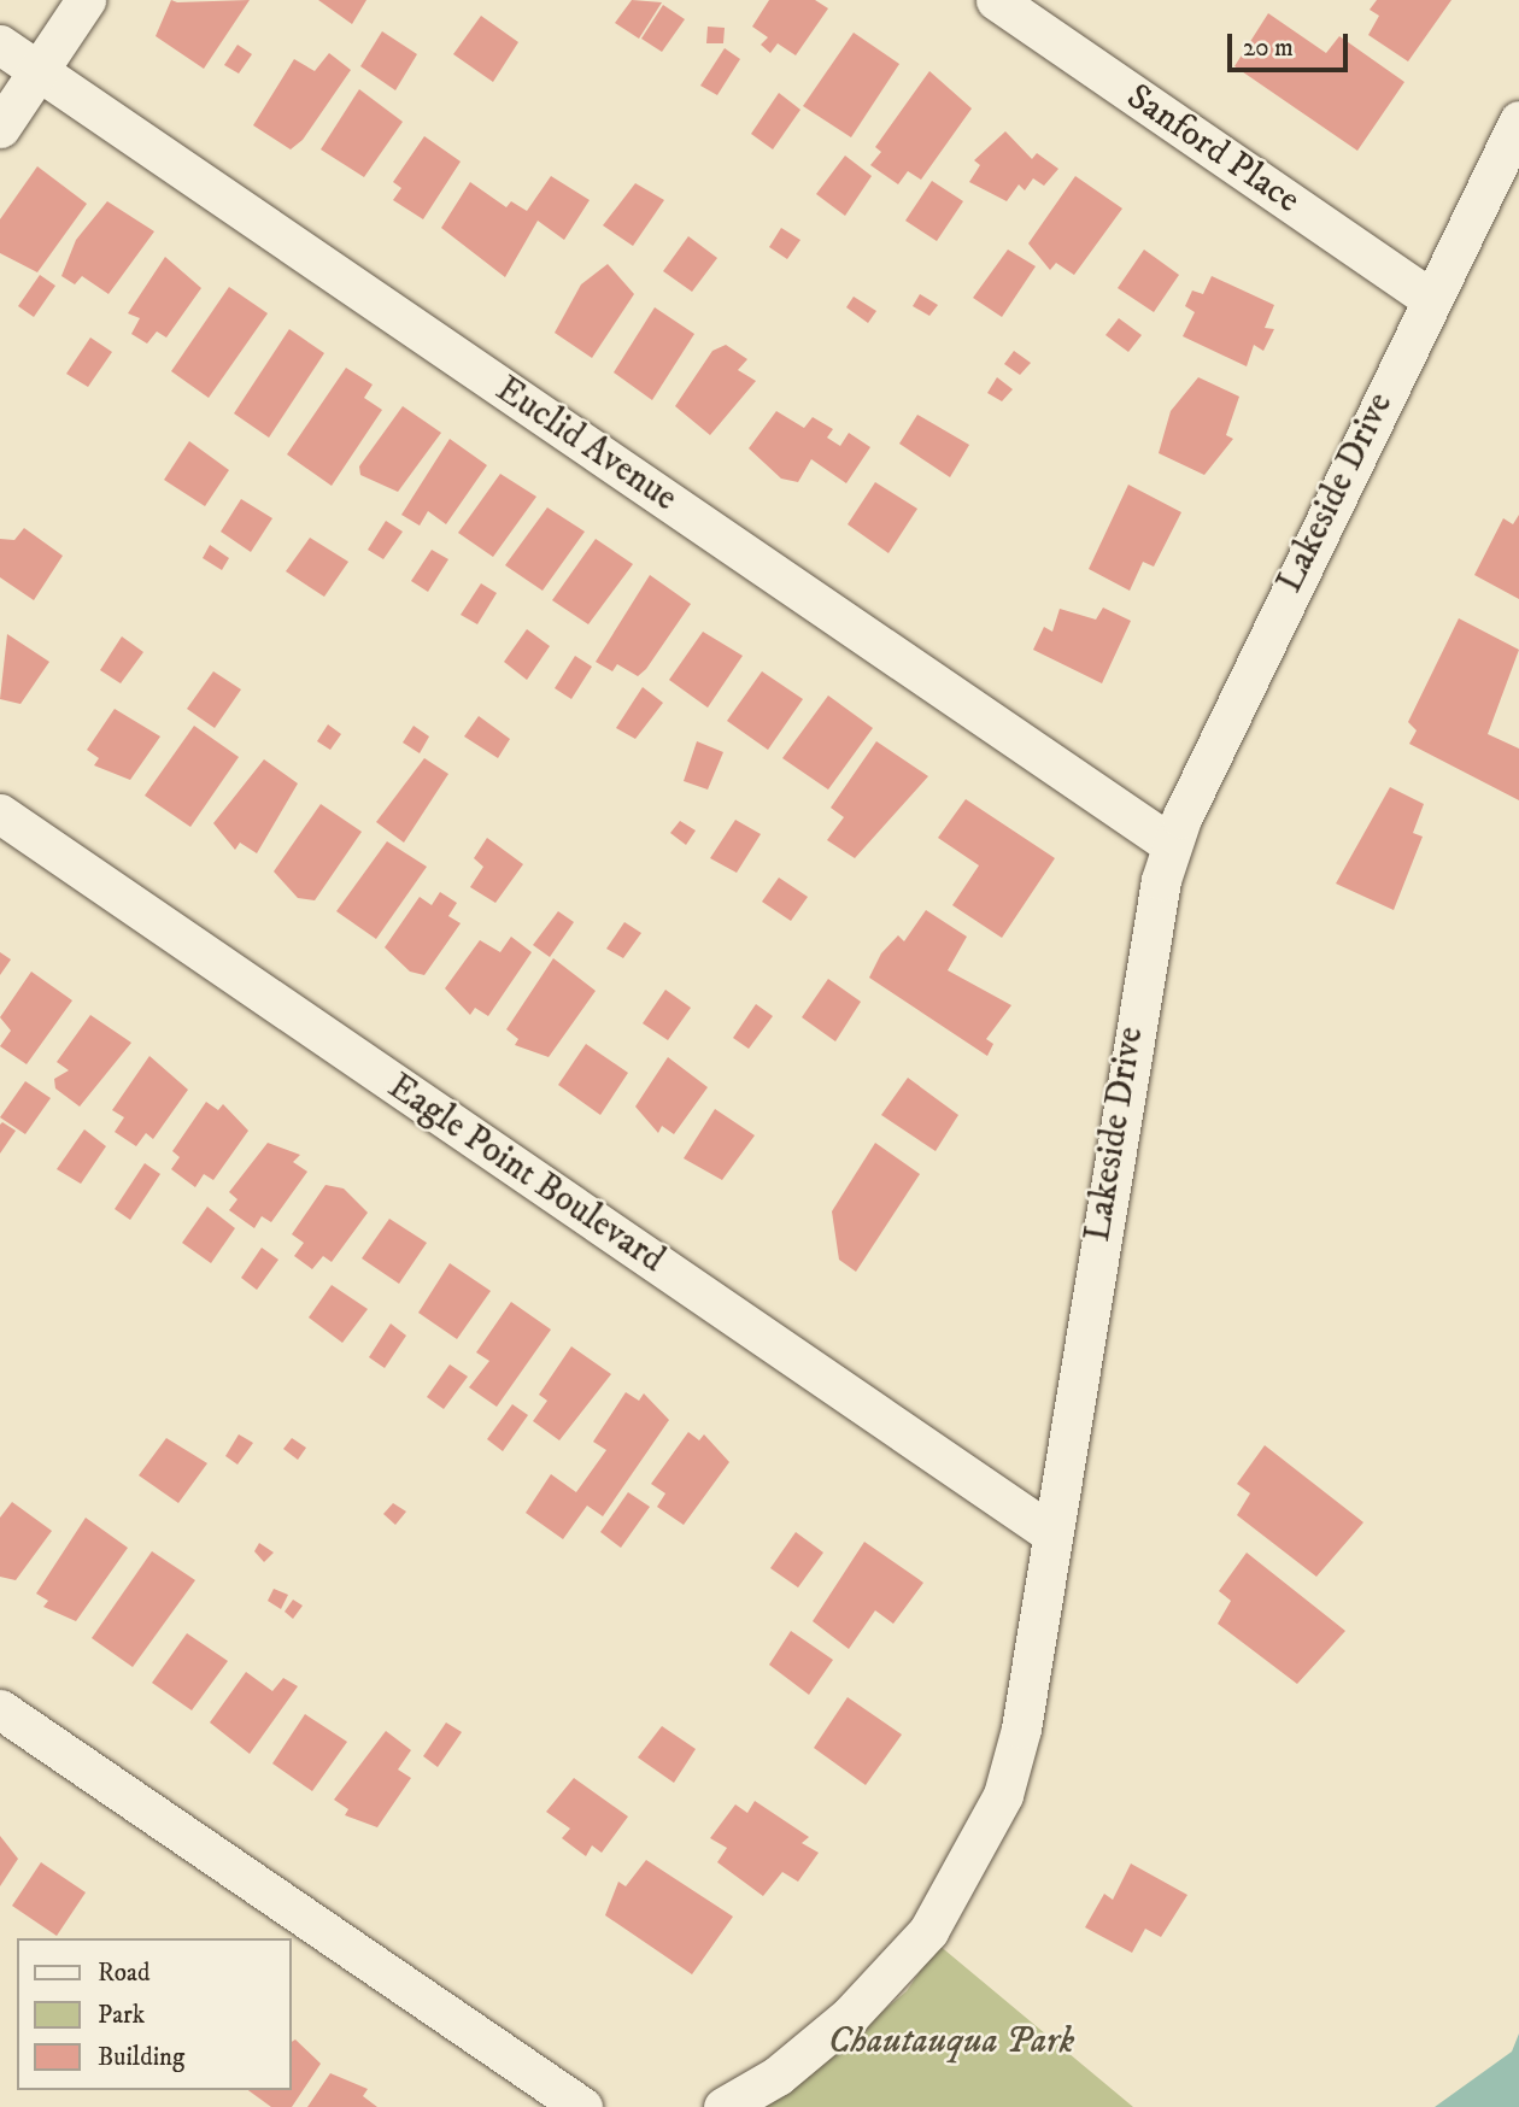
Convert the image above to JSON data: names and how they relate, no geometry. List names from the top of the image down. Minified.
{"streets":{"street":["Sanford Place","Euclid Avenue","Lakeside Drive","Eagle Point Boulevard"]},"crossings":[["Sanford Place","Lakeside Drive"],["Euclid Avenue","Lakeside Drive"],["Lakeside Drive","Eagle Point Boulevard"]],"parks":["Chautauqua Park"],"legend":["Road","Park","Building"],"scale_bar":"20 m"}
